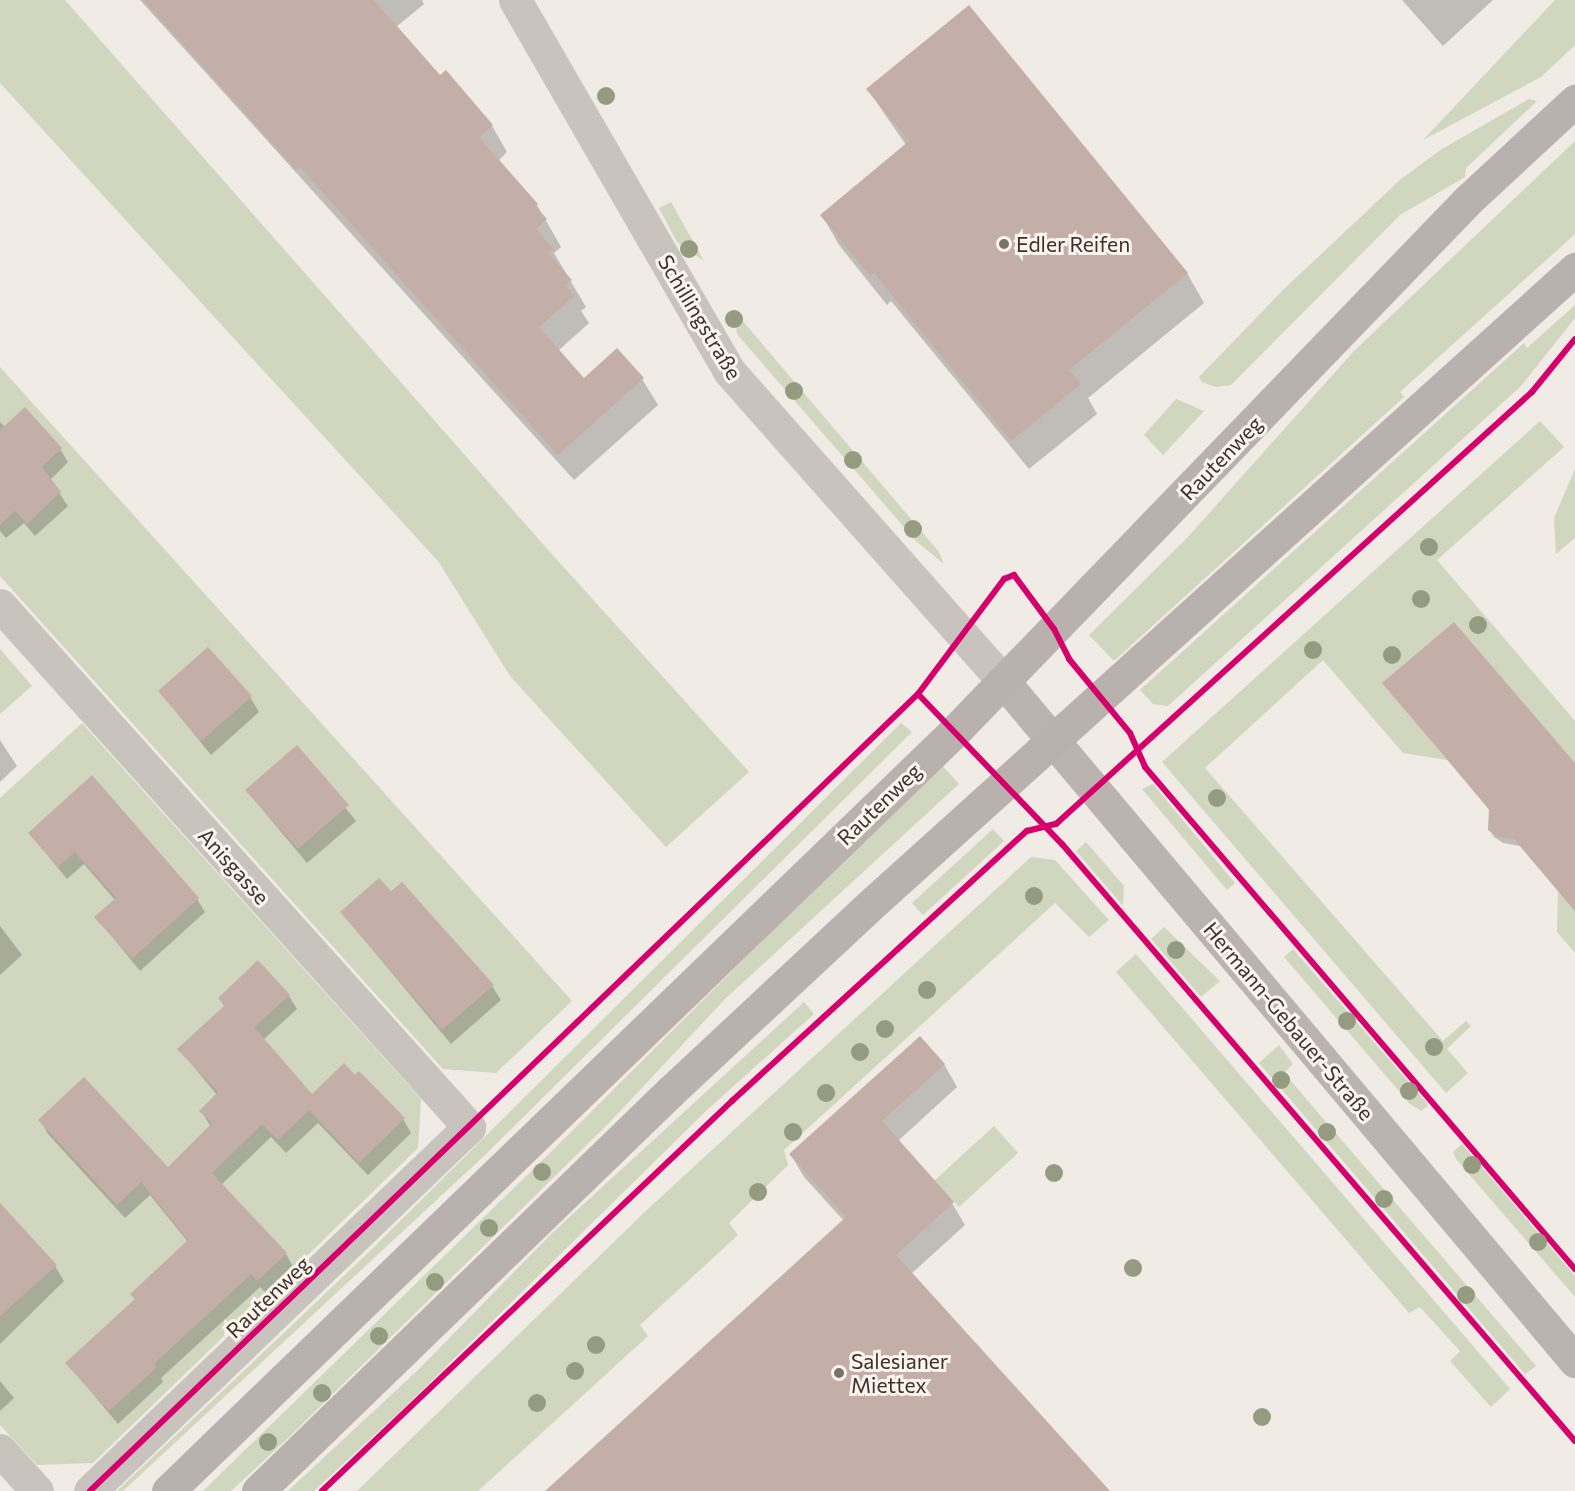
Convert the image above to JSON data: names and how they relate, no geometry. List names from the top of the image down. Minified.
{"streets":{"main road":["Rautenweg"],"street":["Schillingstraße","Anisgasse","Hermann-Gebauer-Straße"]},"crossings":[["Schillingstraße","Rautenweg"],["Schillingstraße","Hermann-Gebauer-Straße"],["Rautenweg","Anisgasse"],["Rautenweg","Hermann-Gebauer-Straße"]],"places":["Edler Reifen","Salesianer Miettex"]}
